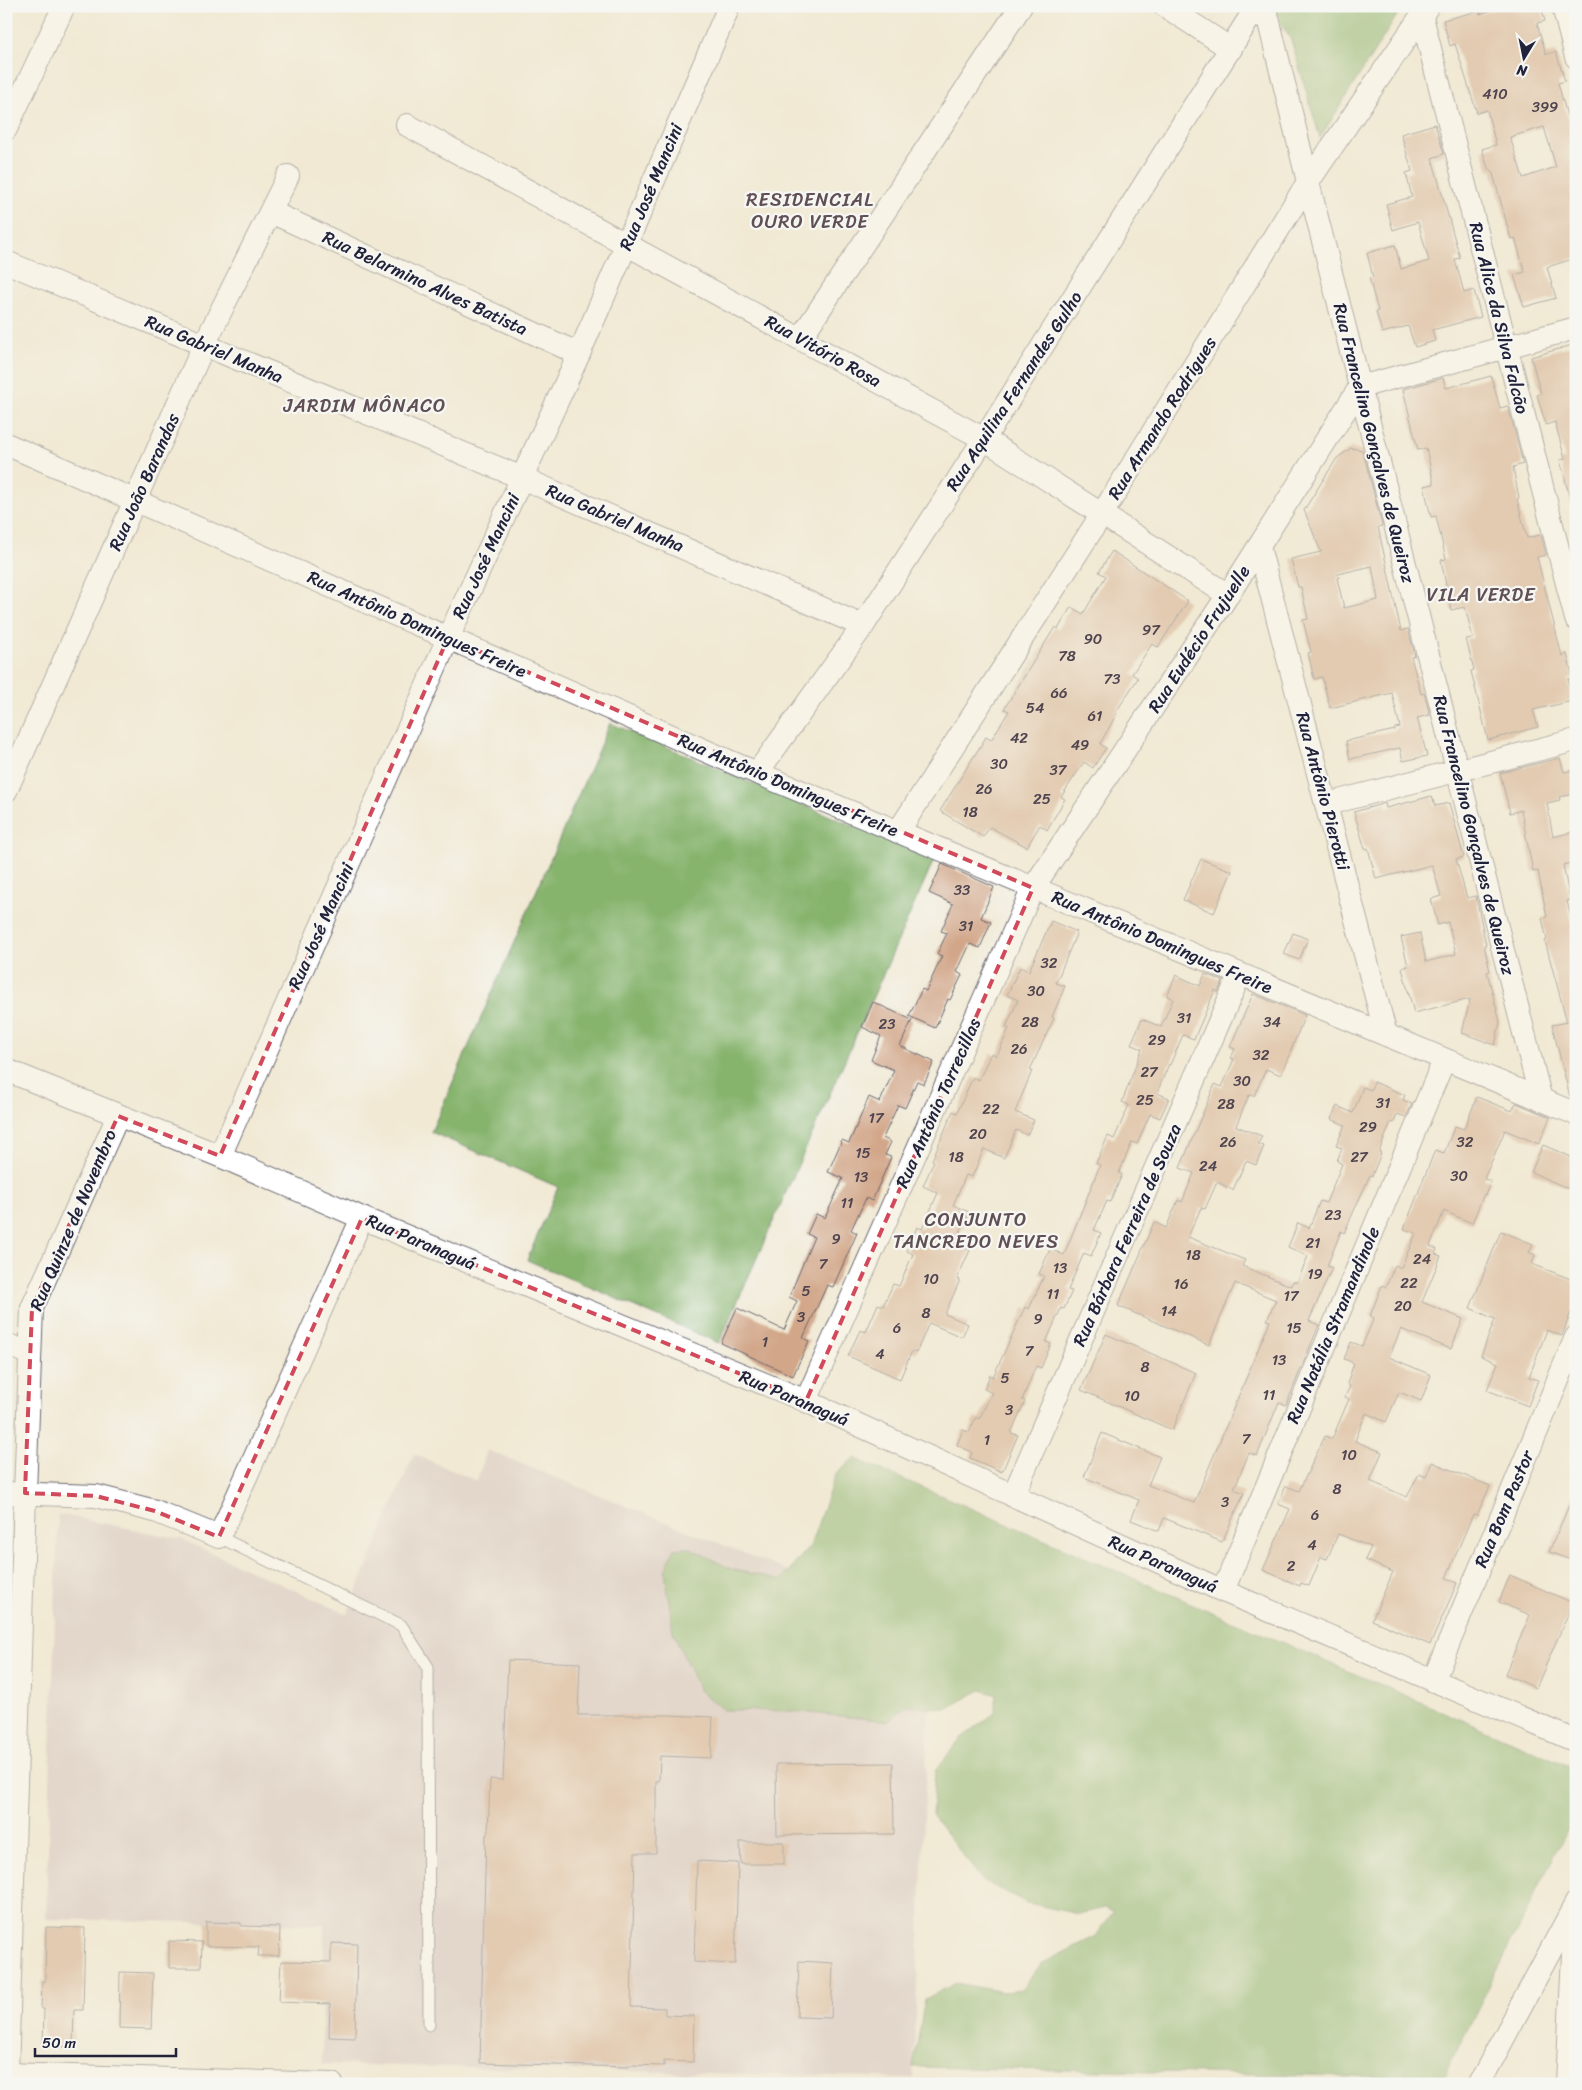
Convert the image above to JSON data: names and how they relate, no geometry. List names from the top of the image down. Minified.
{"streets":{"street":["Rua José Mancini","Rua Belarmino Alves Batista","Rua Alice da Silva Falcão","Rua Gabriel Manha","Rua Vitório Rosa","Rua Aquilina Fernandes Gulho","Rua Armando Rodrigues","Rua Francelino Gonçalves de Queiroz","Rua João Barandas","Rua Antônio Domingues Freire","Rua Eudécio Frujuelle","Rua Antônio Pierotti","Rua Antônio Torrecillas","Rua Quinze de Novembro","Rua Bárbara Ferreira de Souza","Rua Paranaguá","Rua Natália Stramandinole","Rua Bom Pastor"]},"crossings":[["Rua José Mancini","Rua Belarmino Alves Batista"],["Rua José Mancini","Rua Gabriel Manha"],["Rua José Mancini","Rua Vitório Rosa"],["Rua José Mancini","Rua Antônio Domingues Freire"],["Rua José Mancini","Rua Paranaguá"],["Rua Belarmino Alves Batista","Rua João Barandas"],["Rua Alice da Silva Falcão","Rua Armando Rodrigues"],["Rua Gabriel Manha","Rua Aquilina Fernandes Gulho"],["Rua Gabriel Manha","Rua João Barandas"],["Rua Vitório Rosa","Rua Aquilina Fernandes Gulho"],["Rua Vitório Rosa","Rua Armando Rodrigues"],["Rua Vitório Rosa","Rua Eudécio Frujuelle"],["Rua Aquilina Fernandes Gulho","Rua Francelino Gonçalves de Queiroz"],["Rua Aquilina Fernandes Gulho","Rua Antônio Domingues Freire"],["Rua Armando Rodrigues","Rua Francelino Gonçalves de Queiroz"],["Rua Armando Rodrigues","Rua Antônio Domingues Freire"],["Rua Francelino Gonçalves de Queiroz","Rua Antônio Domingues Freire"],["Rua Francelino Gonçalves de Queiroz","Rua Eudécio Frujuelle"],["Rua João Barandas","Rua Antônio Domingues Freire"],["Rua Antônio Domingues Freire","Rua Eudécio Frujuelle"],["Rua Antônio Domingues Freire","Rua Antônio Pierotti"],["Rua Antônio Domingues Freire","Rua Antônio Torrecillas"],["Rua Antônio Domingues Freire","Rua Bárbara Ferreira de Souza"],["Rua Antônio Domingues Freire","Rua Natália Stramandinole"],["Rua Eudécio Frujuelle","Rua Antônio Pierotti"],["Rua Eudécio Frujuelle","Rua Antônio Torrecillas"],["Rua Antônio Torrecillas","Rua Paranaguá"],["Rua Quinze de Novembro","Rua Paranaguá"],["Rua Bárbara Ferreira de Souza","Rua Paranaguá"],["Rua Paranaguá","Rua Natália Stramandinole"],["Rua Paranaguá","Rua Bom Pastor"]],"districts":["RESIDENCIAL OURO VERDE","JARDIM MÔNACO","VILA VERDE","CONJUNTO TANCREDO NEVES"],"house_numbers":["410","399","97","90","78","73","66","54","61","42","49","30","37","26","25","18","33","31","32","30","31","28","34","23","29","26","32","27","30","25","31","28","22","17","29","20","26","32","15","18","27","24","30","13","11","23","9","21","18","24","7","13","19","10","22","16","5","11","17","20","14","8","3","9","6","15","1","7","4","13","8","5","11","10","3","7","1","10","8","3","6","4","2"],"scale_bar":"50 m","north":"bottom"}
